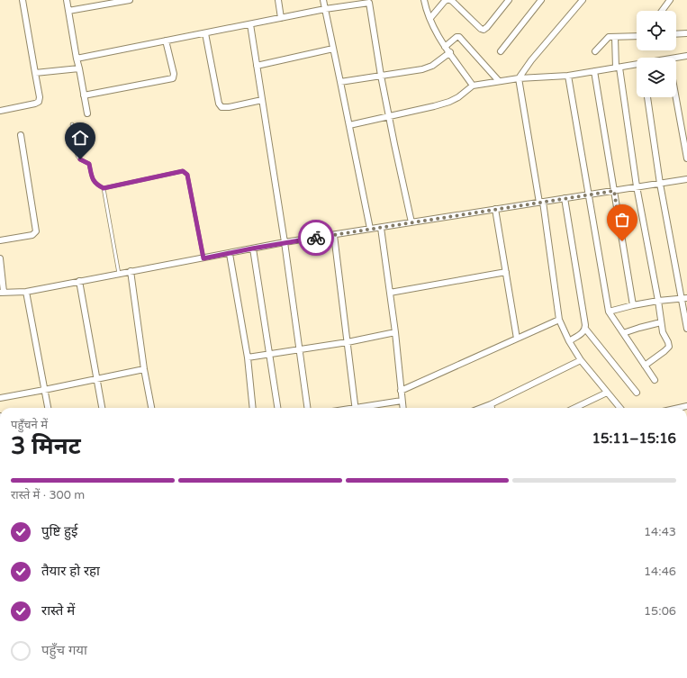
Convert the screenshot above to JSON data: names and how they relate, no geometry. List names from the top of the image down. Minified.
{"page":{"heading":["3 मिनट","पहुँचने में","15:11–15:16"],"bar":"रास्ते में · 300 m","list":[["पुष्टि हुई","14:43"],["तैयार हो रहा","14:46"],["रास्ते में","15:06"],"पहुँच गया"]}}
